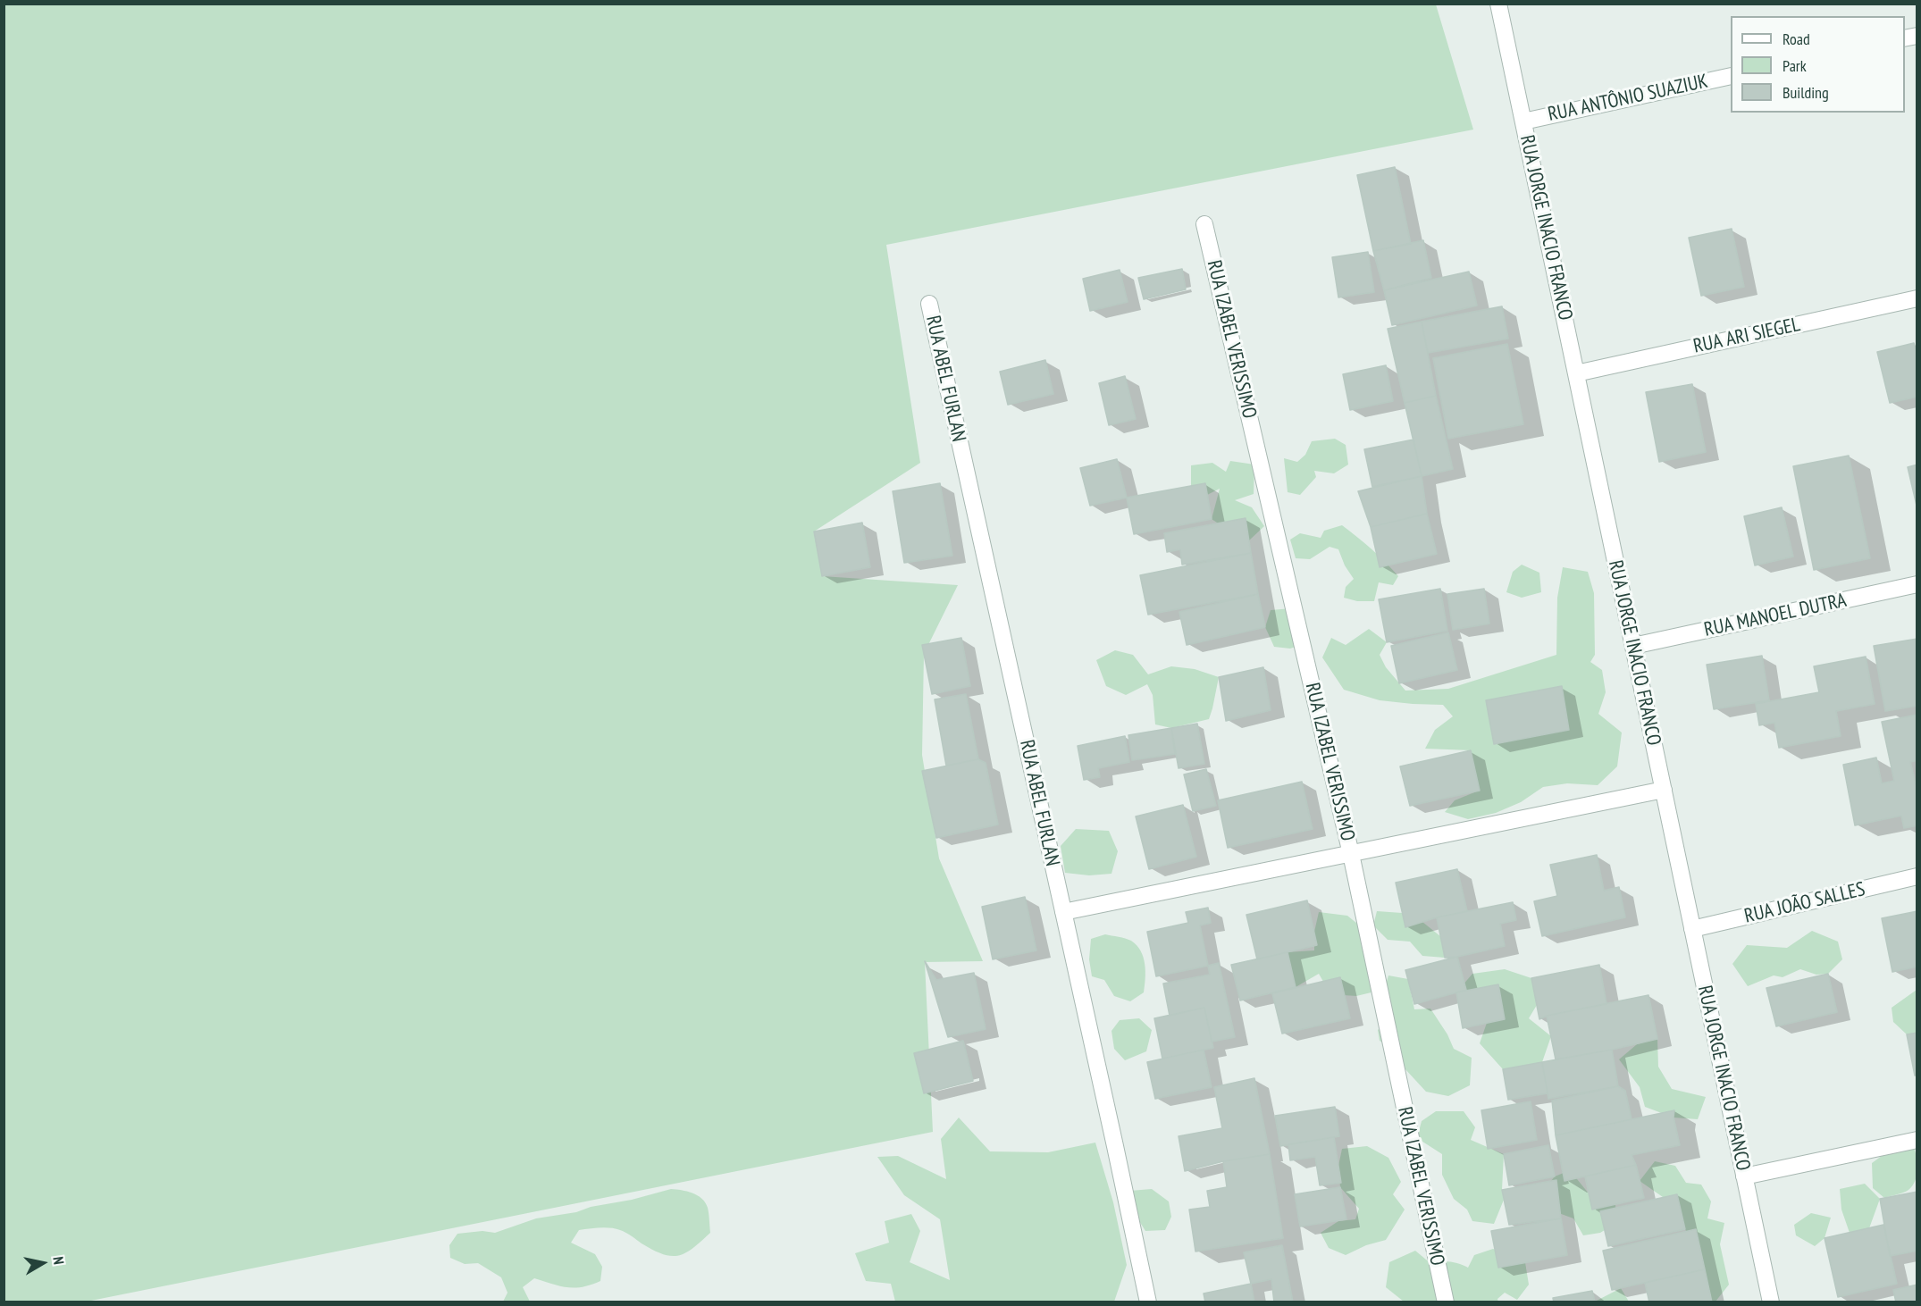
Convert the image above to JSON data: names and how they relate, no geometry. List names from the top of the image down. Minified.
{"streets":{"street":["RUA ANTÔNIO SUAZIUK","RUA JORGE INACIO FRANCO","RUA ARI SIEGEL","RUA IZABEL VERISSIMO","RUA ABEL FURLAN","RUA MANOEL DUTRA","RUA JOÃO SALLES"]},"crossings":[["RUA ANTÔNIO SUAZIUK","RUA JORGE INACIO FRANCO"],["RUA JORGE INACIO FRANCO","RUA ARI SIEGEL"],["RUA JORGE INACIO FRANCO","RUA MANOEL DUTRA"],["RUA JORGE INACIO FRANCO","RUA JOÃO SALLES"]],"legend":["Road","Park","Building"],"north":"right"}
